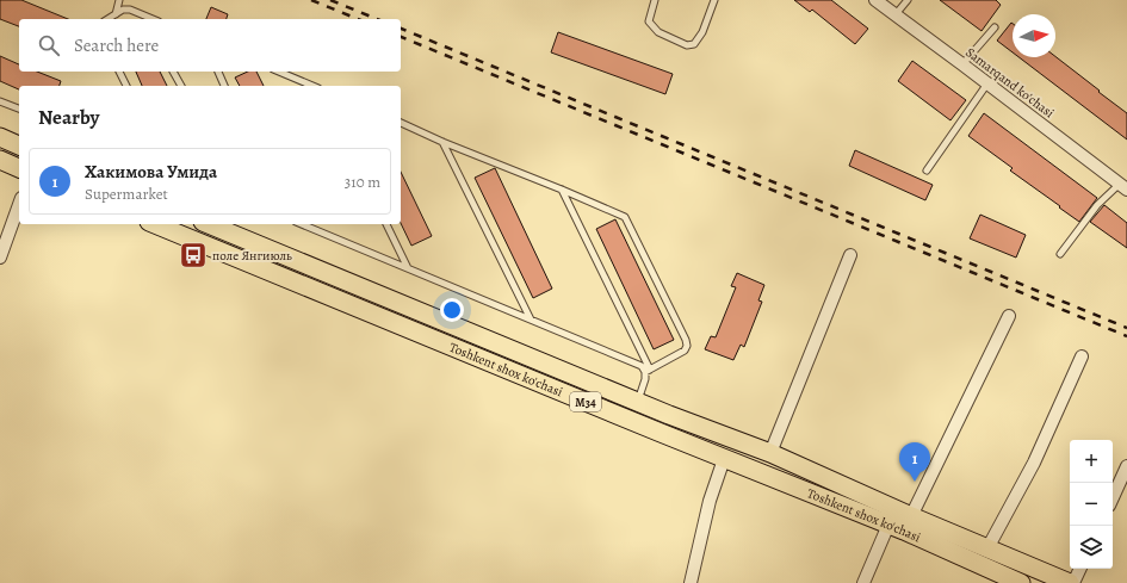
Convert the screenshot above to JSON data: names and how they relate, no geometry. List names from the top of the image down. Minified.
{"streets":{"main road":["Toshkent shox ko'chasi","M34"],"street":["Samarqand ko'chasi"]},"places":{"bus stop":["поле Янгиюль"]},"north":"right","page":{"search":"Search here","heading":"Nearby","list":[{"mark":"1","name":"Хакимова Умида","note":"Supermarket","value":"310 m"}],"map_buttons":["+","−"],"pins":"1"}}
